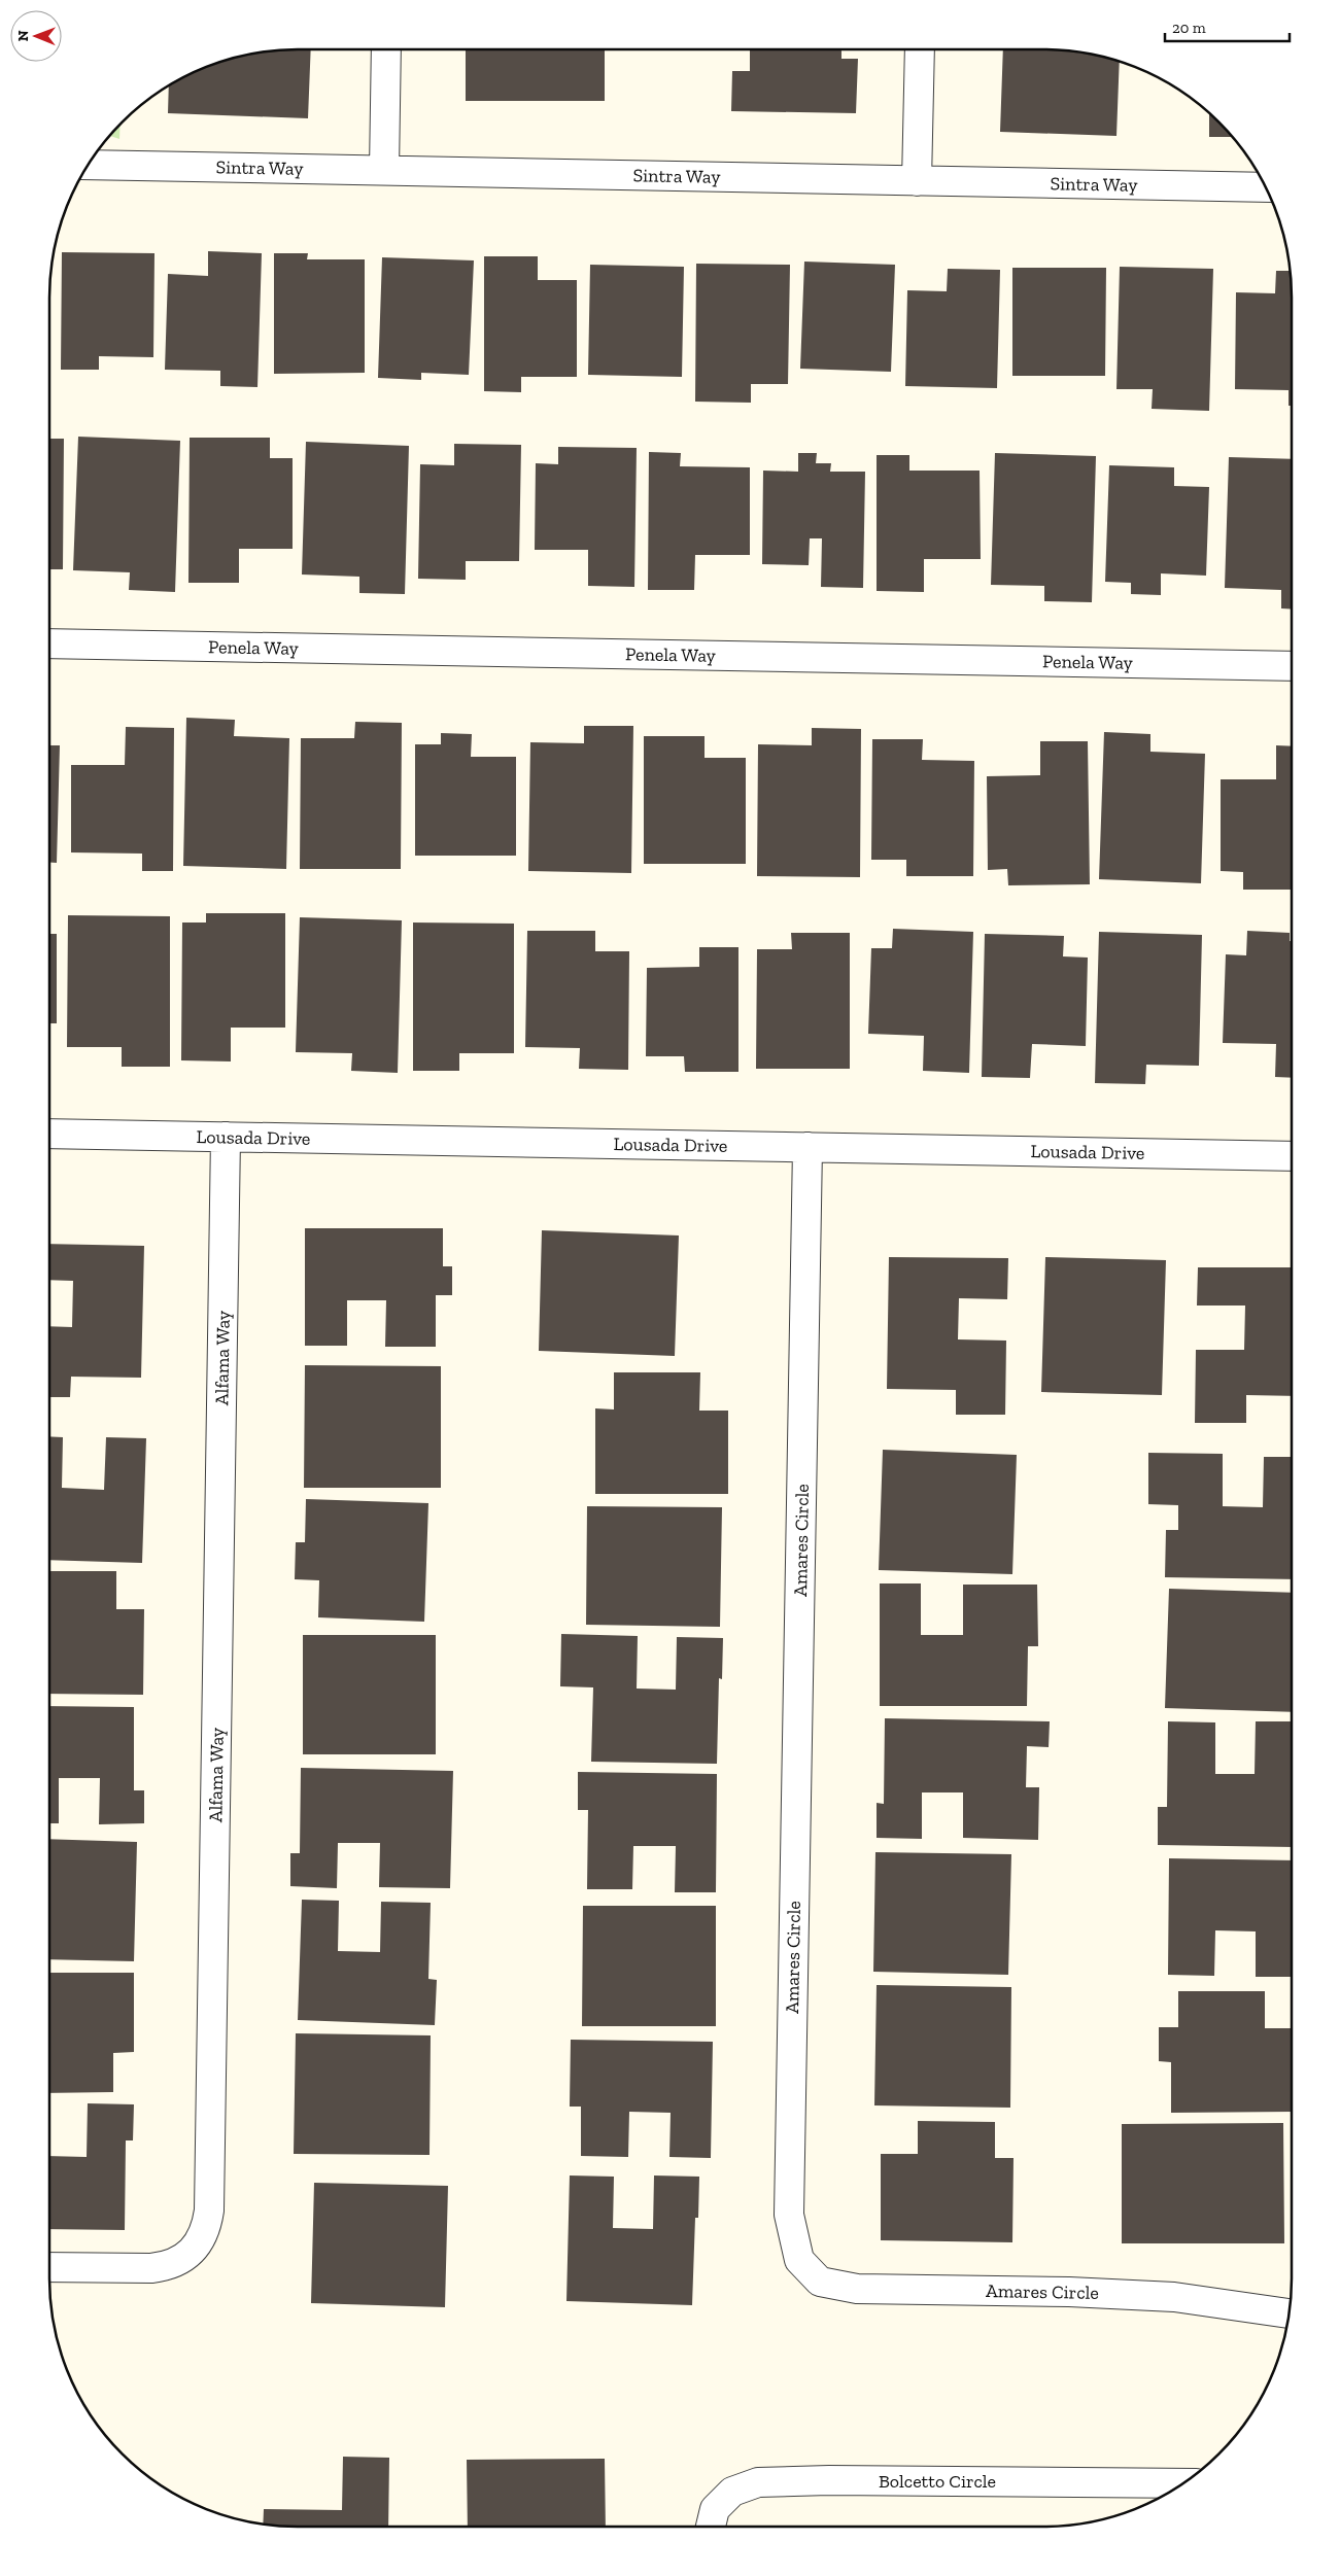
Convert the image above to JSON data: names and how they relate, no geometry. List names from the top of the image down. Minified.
{"streets":{"street":["Sintra Way","Penela Way","Lousada Drive","Alfama Way","Amares Circle","Bolcetto Circle"]},"crossings":[["Lousada Drive","Alfama Way"],["Lousada Drive","Amares Circle"]],"scale_bar":"20 m","north":"left"}
